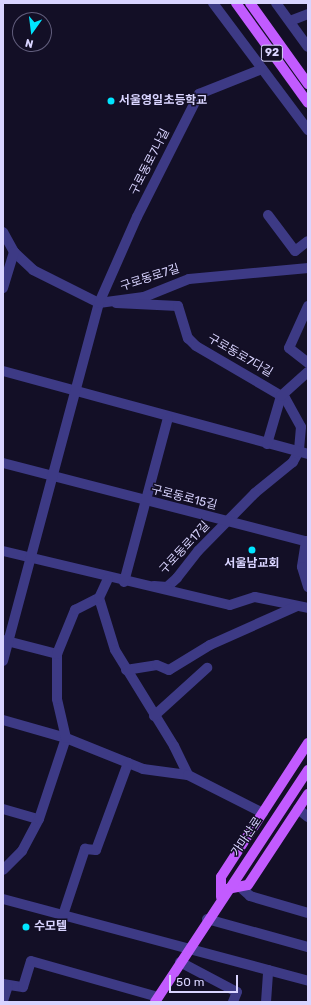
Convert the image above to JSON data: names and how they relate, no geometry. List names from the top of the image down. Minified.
{"streets":{"main road":["92","가마산로"],"street":["구로동로7나길","구로동로7길","구로동로7다길","구로동로15길","구로동로17길"]},"crossings":[["구로동로7나길","구로동로7길"],["구로동로7길","구로동로7다길"],["구로동로7다길","구로동로17길"],["구로동로15길","구로동로17길"]],"places":["서울영일초등학교","서울남교회","수모텔"],"scale_bar":"50 m","north":"bottom"}
